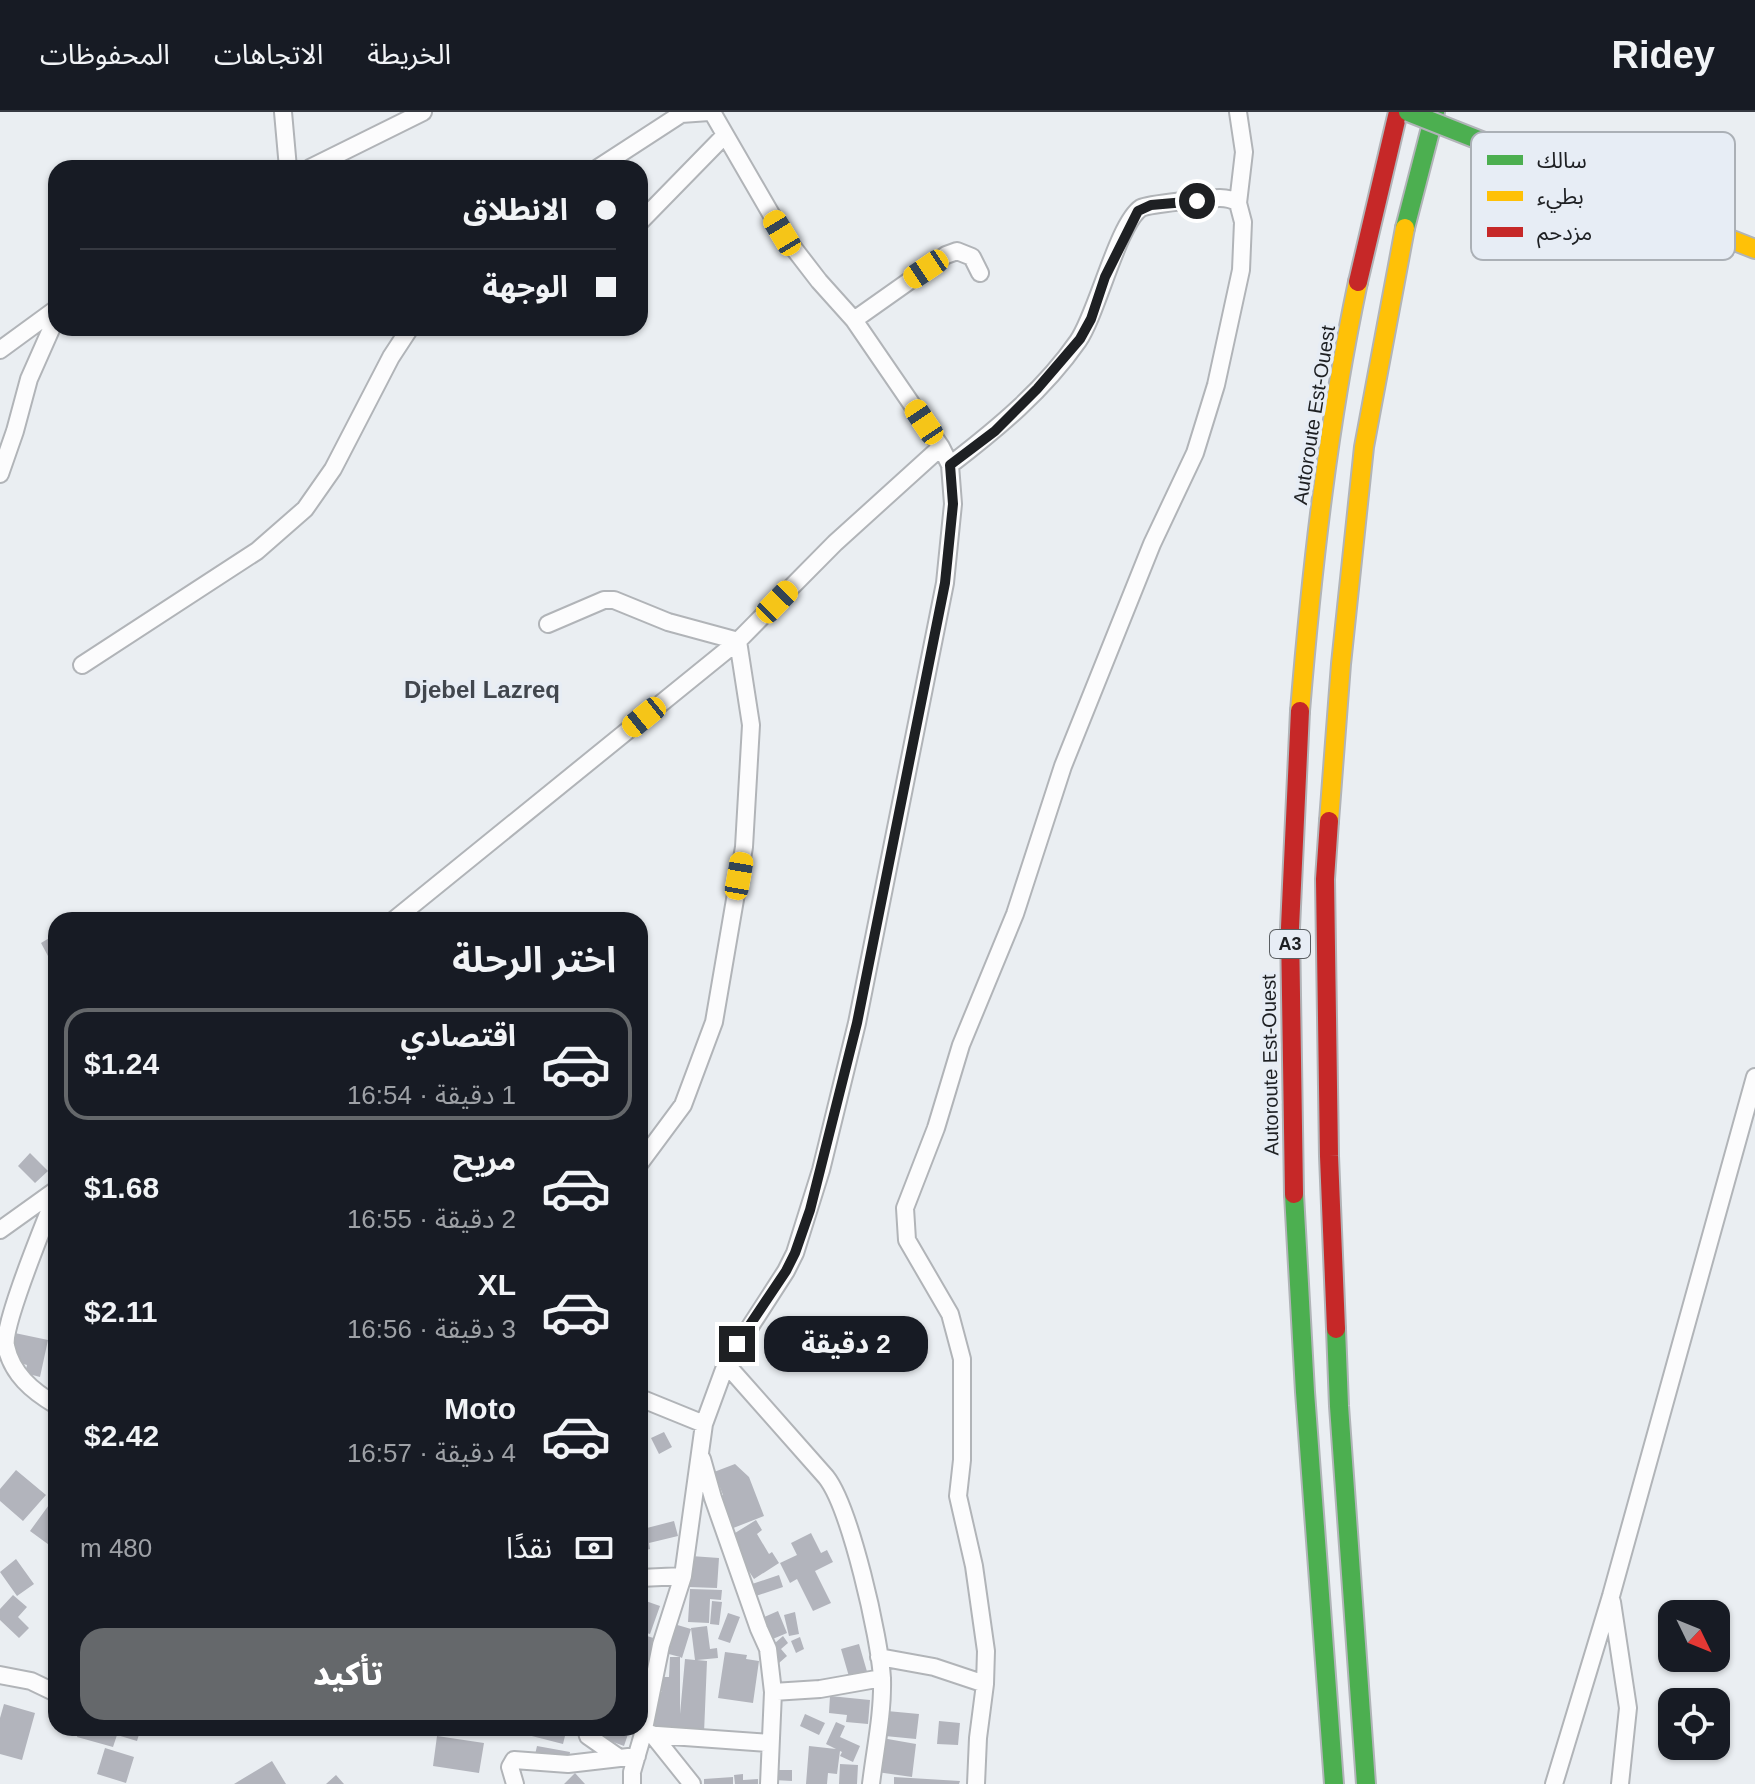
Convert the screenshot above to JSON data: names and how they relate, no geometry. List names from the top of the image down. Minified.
{"streets":{"main road":["Autoroute Est-Ouest","A3"]},"districts":["Djebel Lazreq"],"legend":["سالك","بطيء","مزدحم"],"north":"bottom right","page":{"header":"Ridey","nav":["الخريطة","الاتجاهات","المحفوظات"],"banner":["الانطلاق","الوجهة"],"heading":"اختر الرحلة","list":[{"name":"اقتصادي","note":"1 دقيقة · 16:54","value":"$1.24"},{"name":"مريح","note":"2 دقيقة · 16:55","value":"$1.68"},{"name":"XL","note":"3 دقيقة · 16:56","value":"$2.11"},{"name":"Moto","note":"4 دقيقة · 16:57","value":"$2.42"}],"bubble":"2 دقيقة","pay":["نقدًا","480 m"],"buttons":"تأكيد"}}
